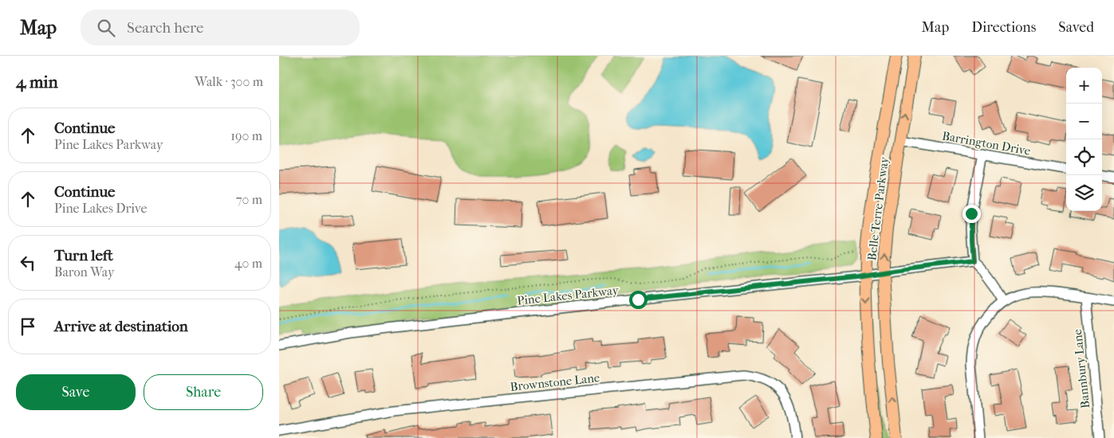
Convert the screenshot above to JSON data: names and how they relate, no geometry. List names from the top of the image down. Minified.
{"streets":{"main road":["Belle Terre Parkway"],"street":["Barrington Drive","Pine Lakes Parkway","Bannbury Lane","Brownstone Lane"]},"crossings":[["Barrington Drive","Belle Terre Parkway"],["Belle Terre Parkway","Pine Lakes Parkway"]],"page":{"header":"Map","search":"Search here","nav":["Map","Directions","Saved"],"heading":["4 min","Walk · 300 m"],"map_buttons":["+","−"],"list":[["Continue","Pine Lakes Parkway","190 m"],["Continue","Pine Lakes Drive","70 m"],["Turn left","Baron Way","40 m"],"Arrive at destination"],"buttons":["Save","Share"]}}
